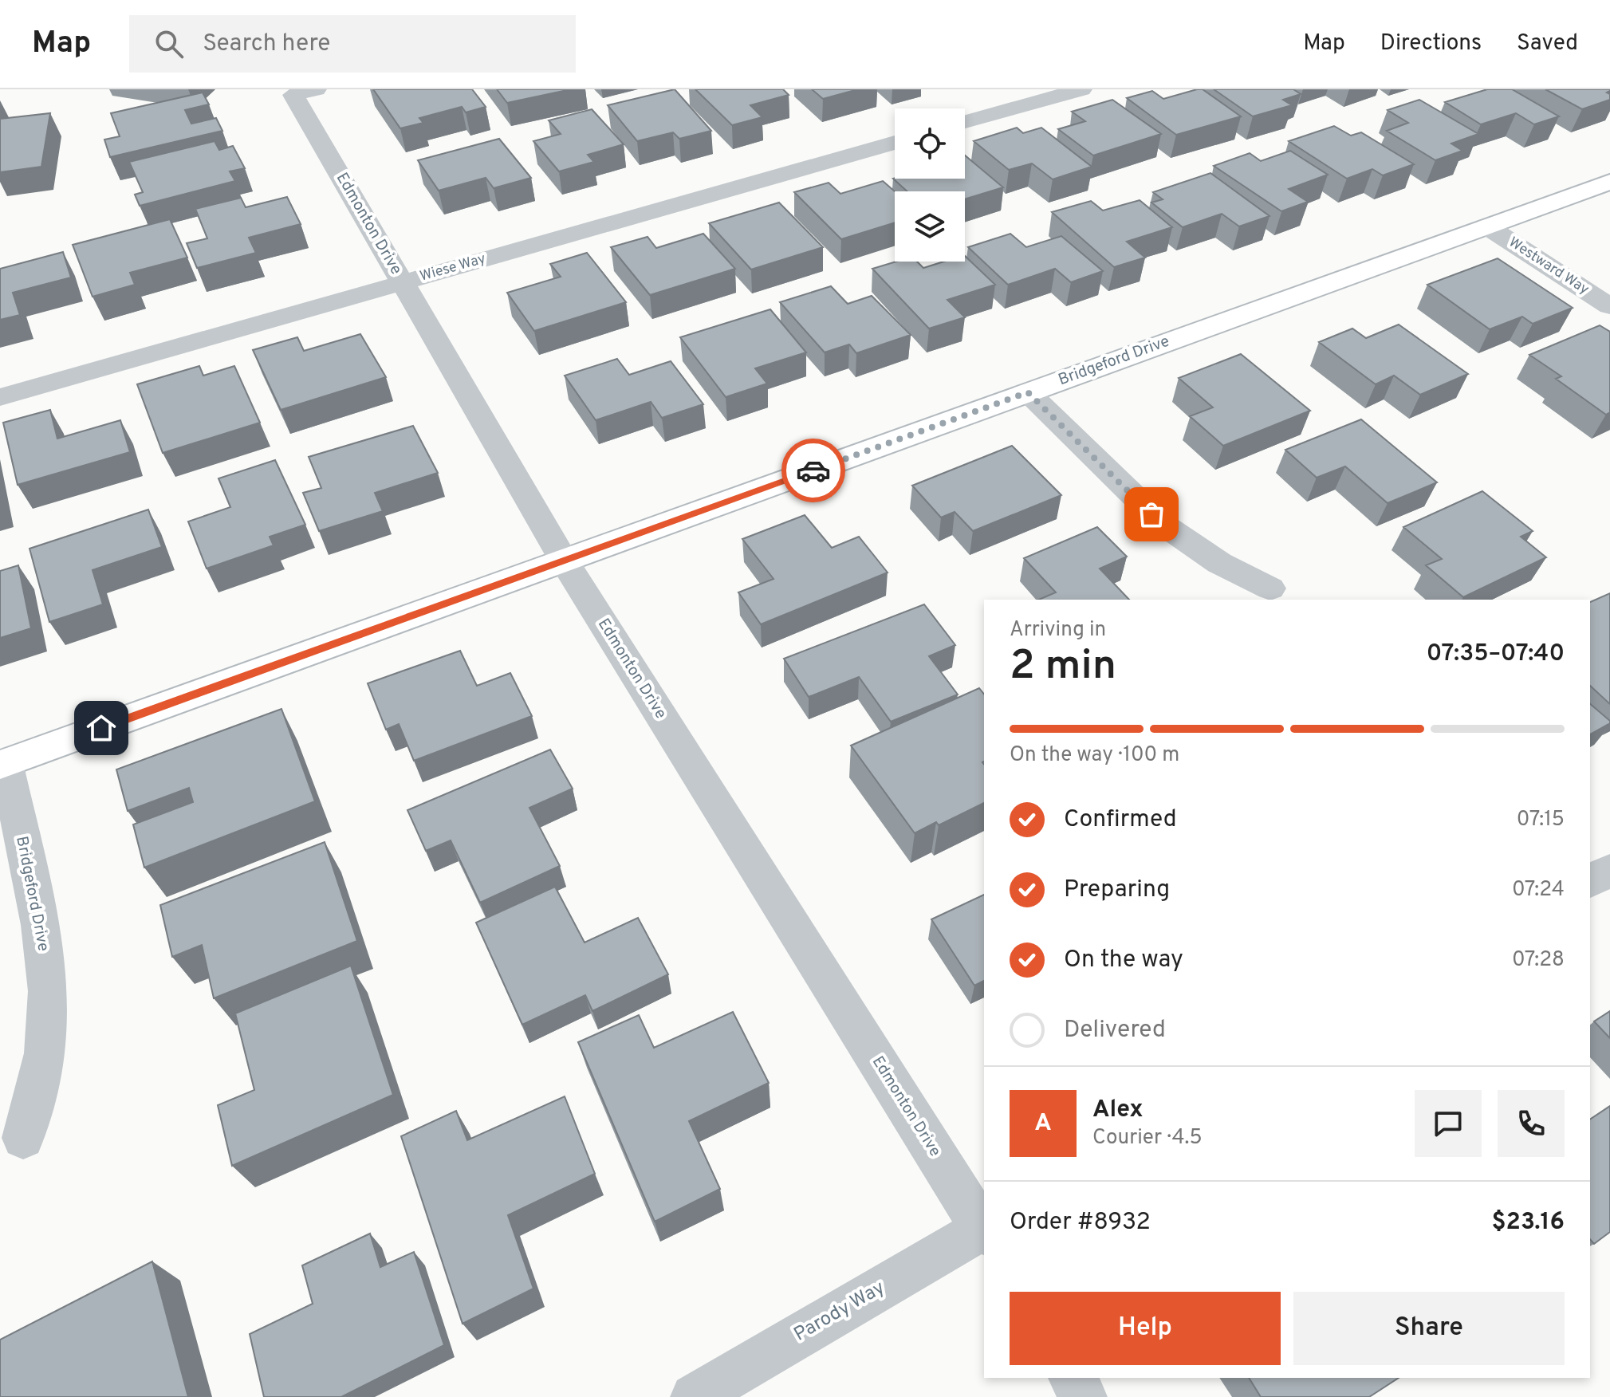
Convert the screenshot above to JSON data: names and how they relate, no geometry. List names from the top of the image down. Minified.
{"streets":{"street":["Edmonton Drive","Westward Way","Wiese Way","Bridgeford Drive","Parody Way"]},"crossings":[["Edmonton Drive","Wiese Way"],["Edmonton Drive","Bridgeford Drive"],["Westward Way","Bridgeford Drive"]],"page":{"header":"Map","search":"Search here","nav":["Map","Directions","Saved"],"heading":["2 min","Arriving in","07:35–07:40"],"panel":["Alex","Courier · 4.5","Order #8932","$23.16"],"bar":"On the way · 100 m","list":[["Confirmed","07:15"],["Preparing","07:24"],["On the way","07:28"],"Delivered"],"round":"A","buttons":["Help","Share"]}}
